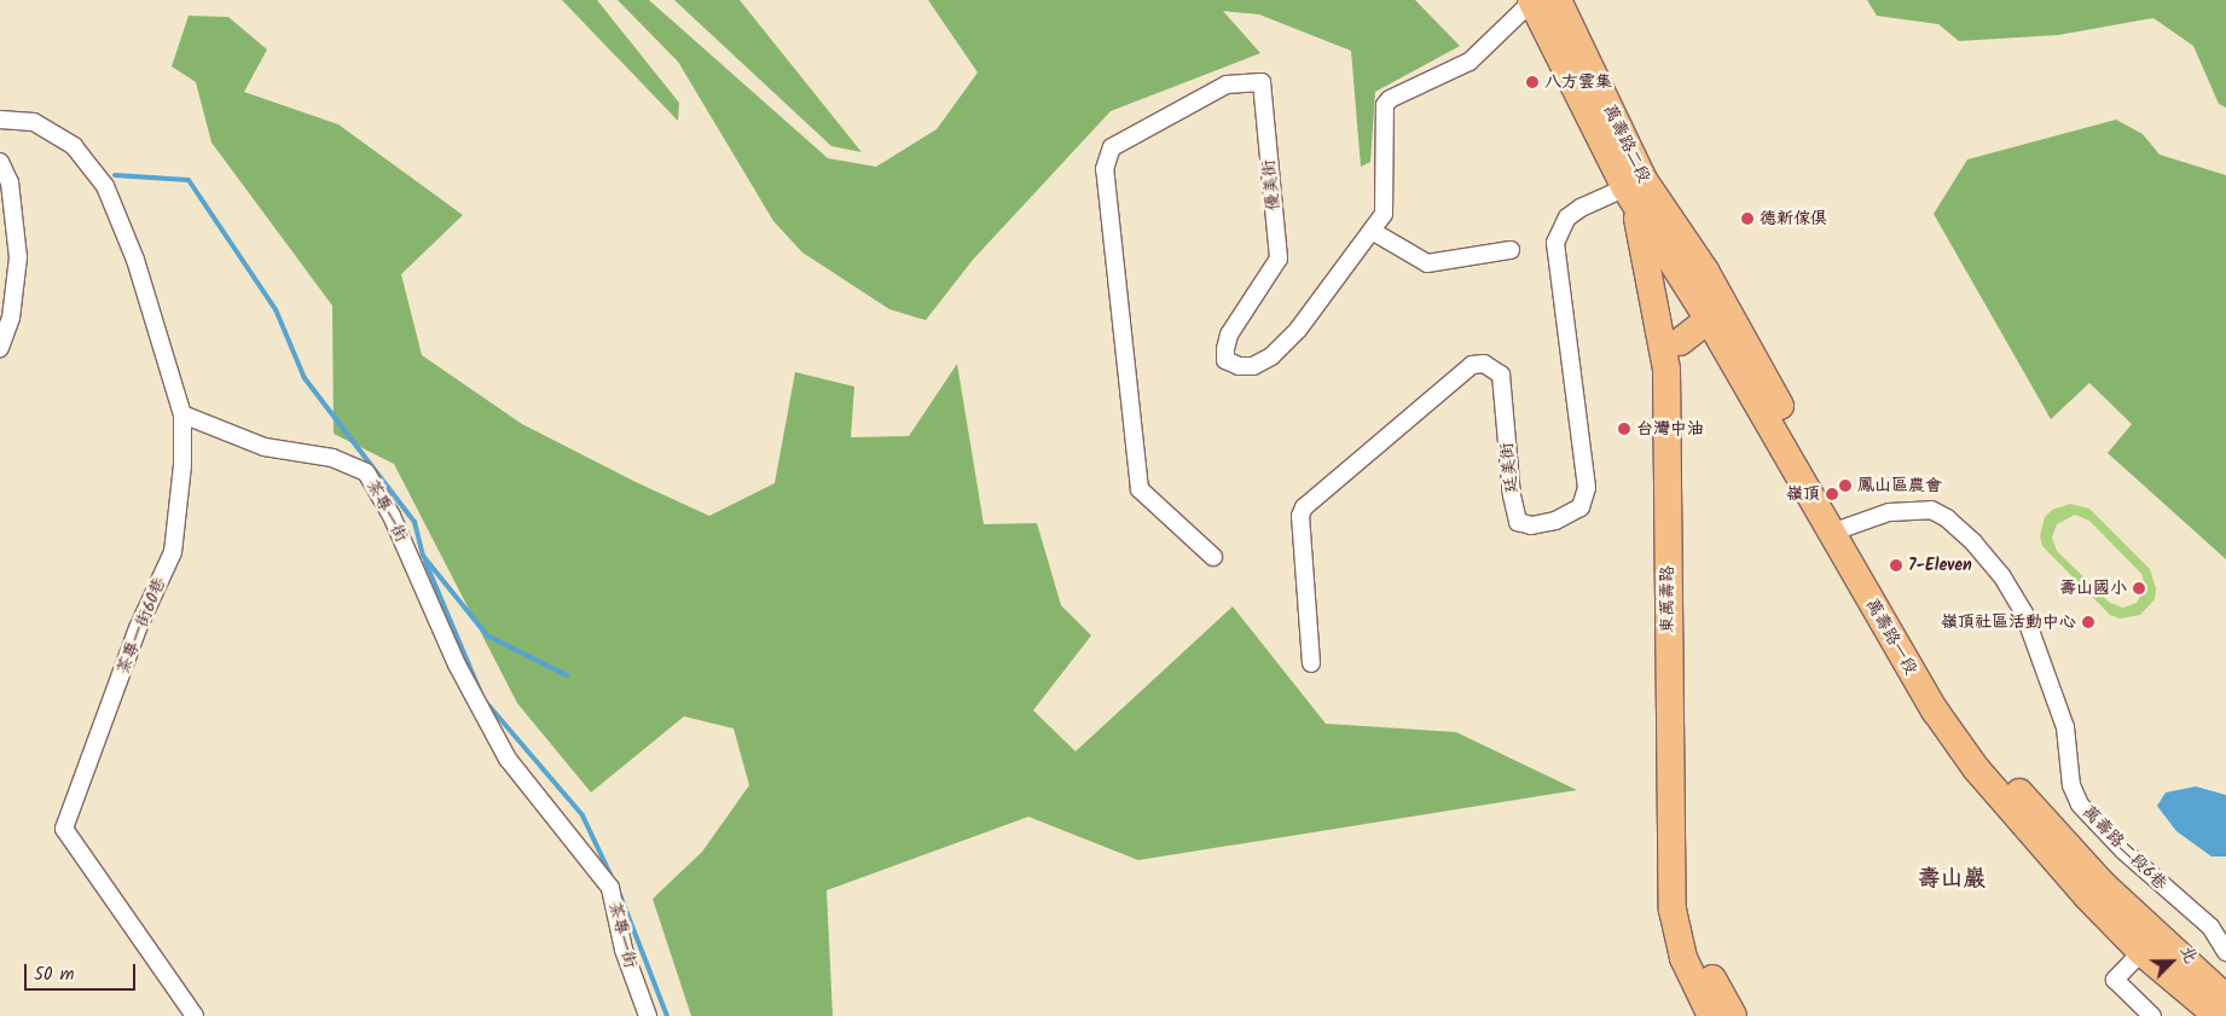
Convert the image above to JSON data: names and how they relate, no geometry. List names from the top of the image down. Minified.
{"streets":{"main road":["萬壽路二段","東萬壽路","萬壽路一段"],"street":["優美街","廷美街","茶專一街","茶專一街60巷","萬壽路二段6巷"]},"crossings":[["萬壽路二段","優美街"],["萬壽路二段","廷美街"],["萬壽路二段","東萬壽路"],["萬壽路二段","萬壽路一段"],["廷美街","東萬壽路"],["茶專一街","茶專一街60巷"],["東萬壽路","萬壽路一段"],["萬壽路一段","萬壽路二段6巷"]],"districts":["壽山巖"],"places":["八方雲集","德新傢俱","台灣中油","鳳山區農會","嶺頂","7-Eleven","壽山國小","嶺頂社區活動中心"],"scale_bar":"50 m","north":"top right"}
